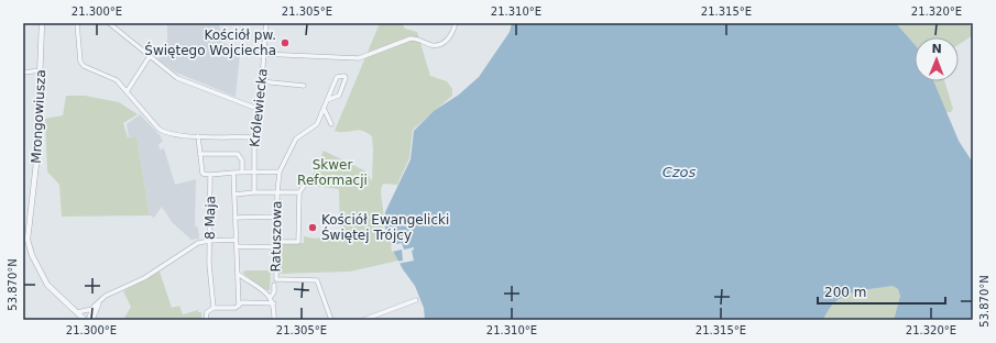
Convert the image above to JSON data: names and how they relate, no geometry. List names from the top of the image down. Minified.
{"streets":{"street":["Królewiecka","Mrongowiusza","8 Maja","Ratuszowa"]},"water":["Czos"],"parks":["Skwer Reformacji"],"places":["Kościół pw. Świętego Wojciecha","Kościół Ewangelicki Świętej Trójcy"],"scale_bar":"200 m","north":"top","coordinates":["21.300°E","21.305°E","21.310°E","21.315°E","21.320°E","53.870°N"]}
